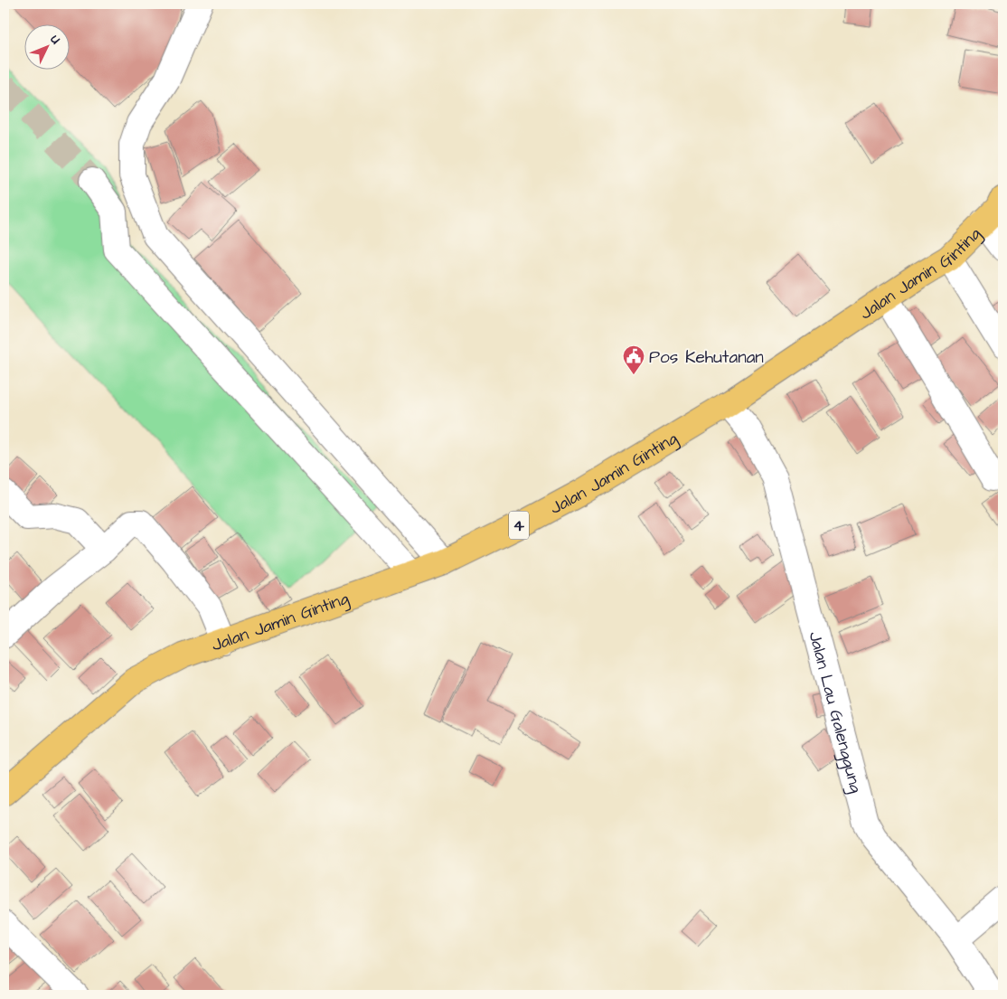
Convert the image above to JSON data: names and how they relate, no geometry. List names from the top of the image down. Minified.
{"streets":{"highway":["Jalan Jamin Ginting","4"],"street":["Jalan Lau Galenggung"]},"crossings":[["Jalan Jamin Ginting","Jalan Lau Galenggung"]],"places":{"public building":["Pos Kehutanan"]},"north":"top right"}
